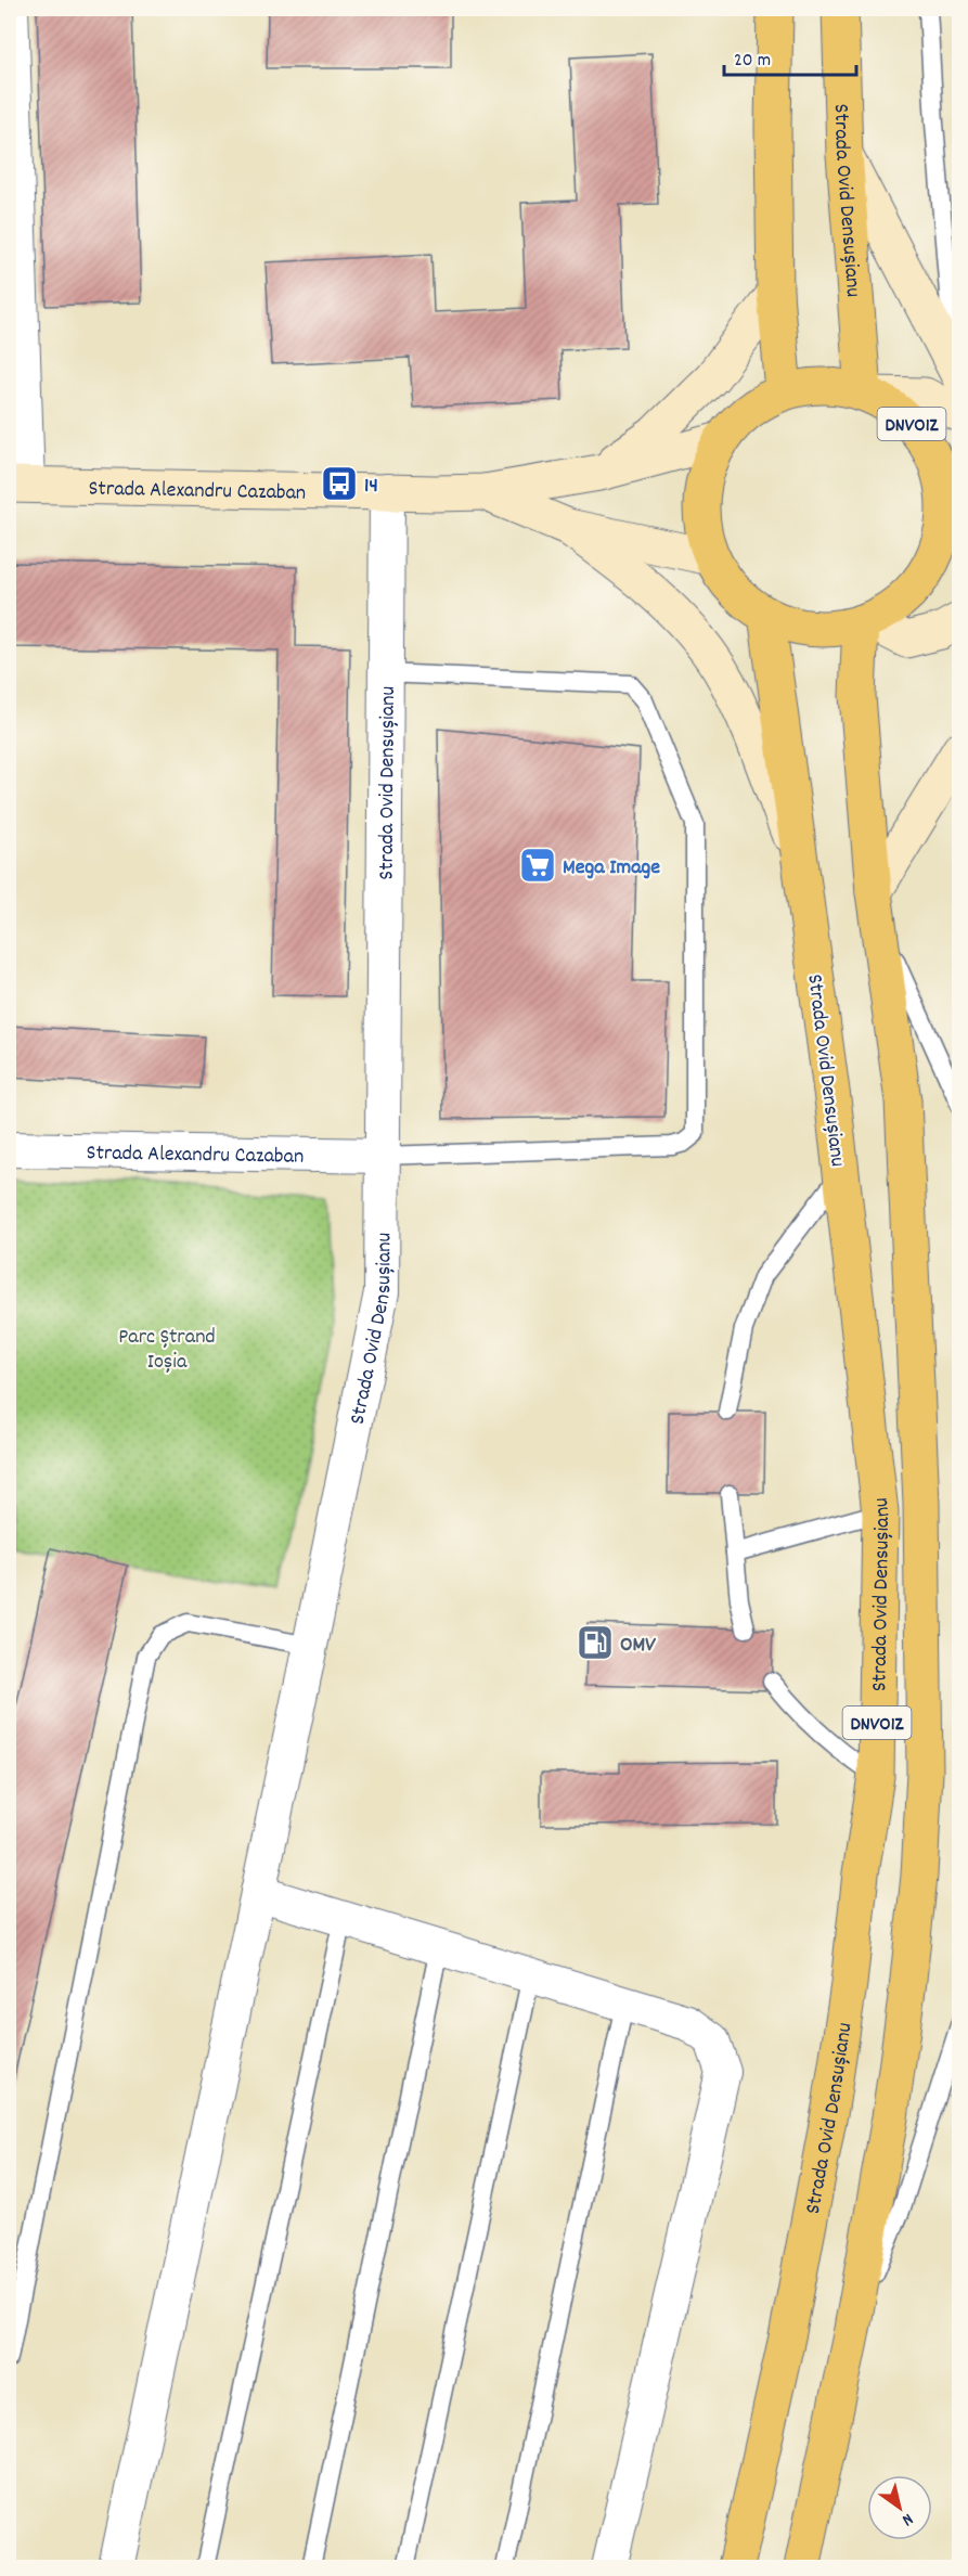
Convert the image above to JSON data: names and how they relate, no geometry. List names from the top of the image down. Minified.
{"streets":{"main road":["Strada Ovid Densușianu","DNVO1Z"],"street":["Strada Alexandru Cazaban"]},"crossings":[["Strada Ovid Densușianu","DNVO1Z"],["Strada Ovid Densușianu","Strada Alexandru Cazaban"],["DNVO1Z","Strada Alexandru Cazaban"]],"parks":["Parc Ștrand Ioșia"],"places":{"bus stop":["14"],"supermarket":["Mega Image"],"fuel station":["OMV"]},"scale_bar":"20 m","north":"bottom right"}
